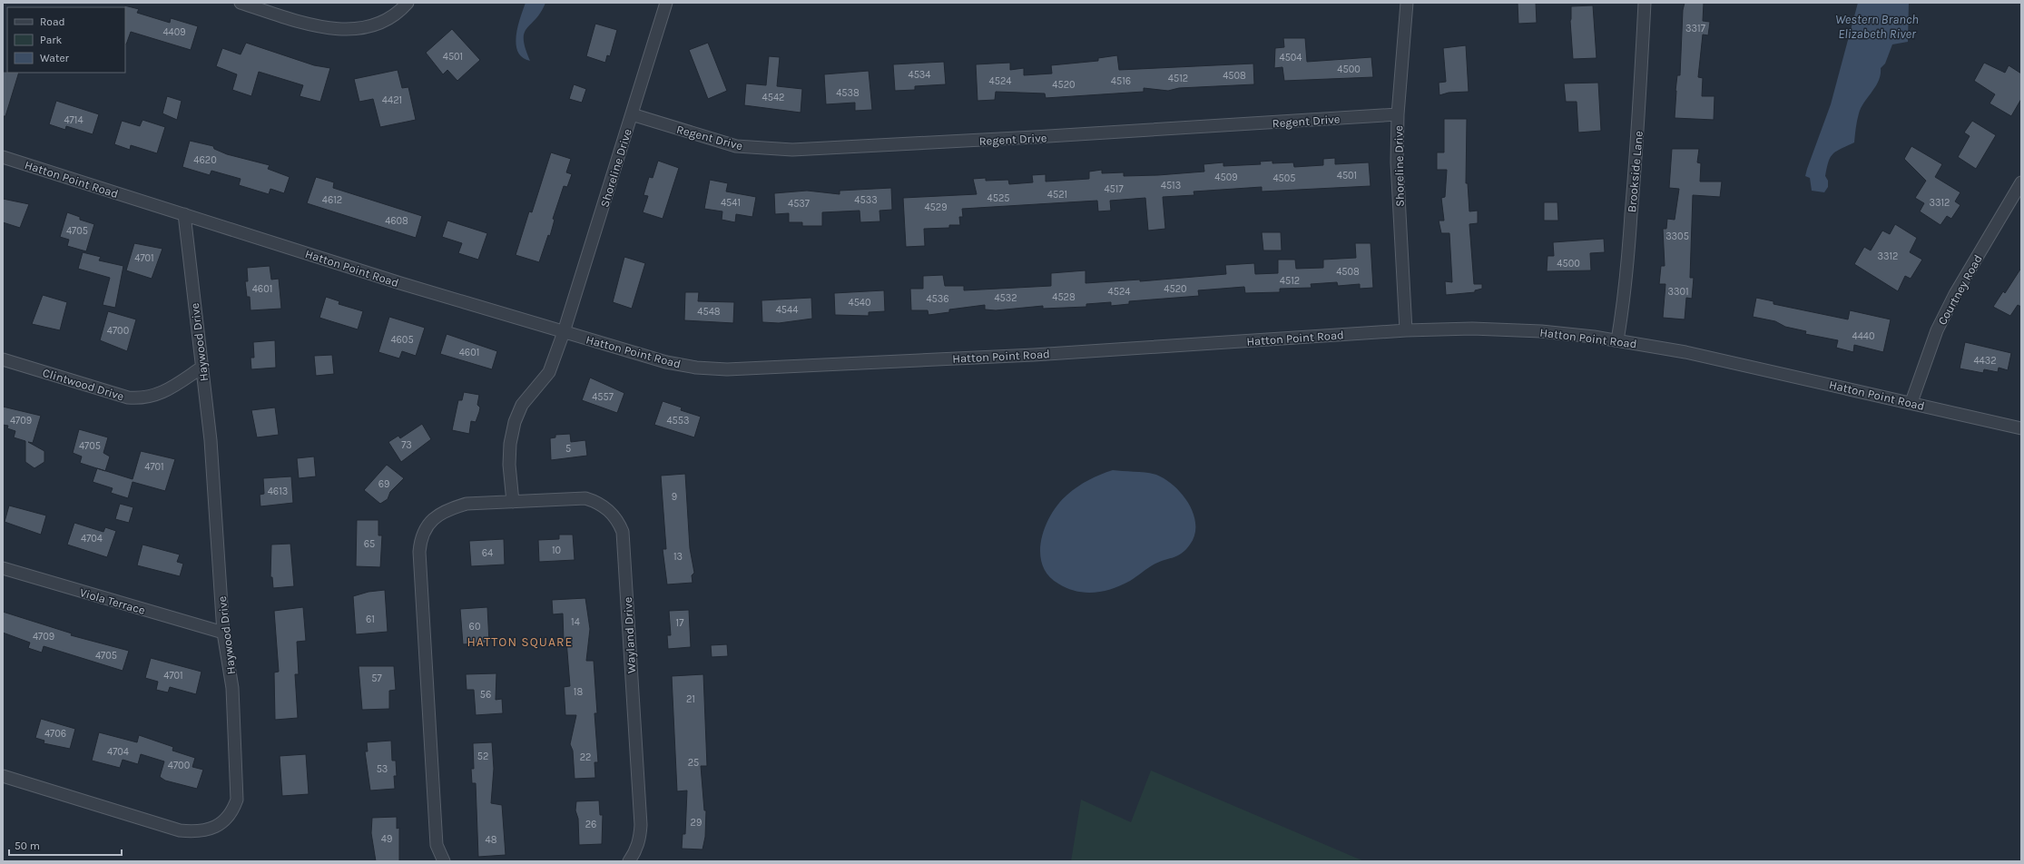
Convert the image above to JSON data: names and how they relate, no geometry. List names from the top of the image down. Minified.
{"streets":{"street":["Regent Drive","Shoreline Drive","Brookside Lane","Hatton Point Road","Courtney Road","Haywood Drive","Clintwood Drive","Viola Terrace","Wayland Drive"]},"crossings":[["Regent Drive","Shoreline Drive"],["Shoreline Drive","Hatton Point Road"],["Brookside Lane","Hatton Point Road"],["Hatton Point Road","Courtney Road"],["Hatton Point Road","Haywood Drive"],["Haywood Drive","Clintwood Drive"],["Haywood Drive","Viola Terrace"]],"districts":["HATTON SQUARE"],"water":["Western Branch Elizabeth River"],"house_numbers":["3317","4409","4501","4504","4500","4534","4508","4512","4524","4516","4520","4538","4542","4421","4714","4620","4501","4509","4505","4513","4517","4521","4525","4612","4533","4541","3312","4537","4529","4608","4705","3305","3312","4701","4500","4508","4512","4601","4520","4524","3301","4528","4532","4536","4540","4544","4548","4700","4440","4605","4601","4432","4557","4709","4553","73","4705","5","4701","69","4613","9","4704","65","10","64","13","61","14","17","60","4709","4705","4701","57","18","56","21","4706","4704","52","22","25","4700","53","29","26","49","48"],"legend":["Road","Park","Water"],"scale_bar":"50 m"}
